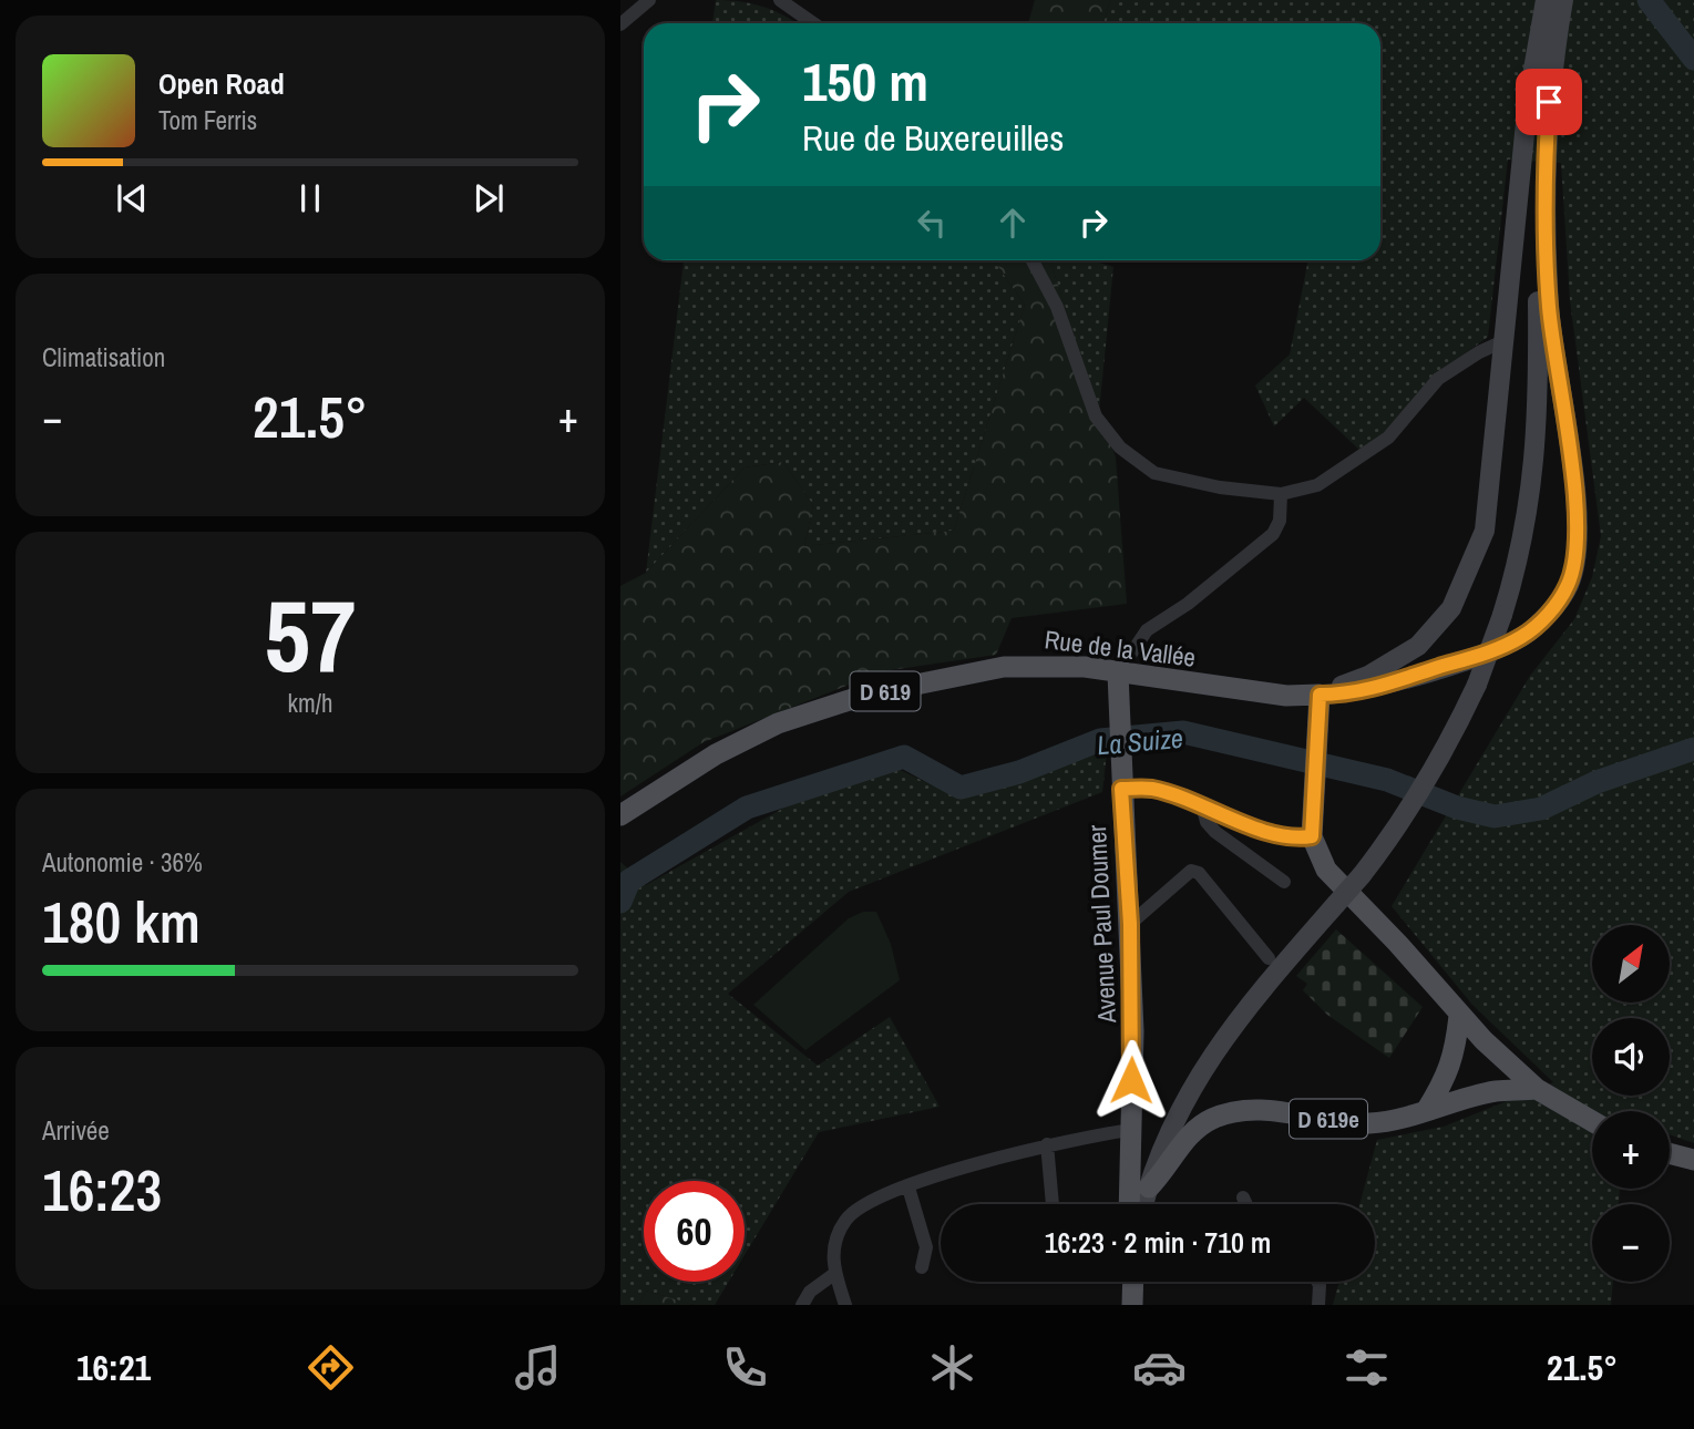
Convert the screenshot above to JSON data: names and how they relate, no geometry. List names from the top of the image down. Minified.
{"streets":{"main road":["Rue de la Vallée","D 619","Avenue Paul Doumer","D 619e"]},"crossings":[["Rue de la Vallée","Avenue Paul Doumer"]],"water":["La Suize"],"north":"top right","page":{"turn":["150 m","Rue de Buxereuilles"],"song":["Open Road","Tom Ferris"],"tile":["Climatisation",["57","km/h"],["Autonomie · 36%","180 km"],["Arrivée","16:23"]],"heat":["−","21.5°","+"],"map_buttons":["+","−"],"limit":"60","trip":"16:23 · 2 min · 710 m","tabs":["16:21","21.5°"]}}
